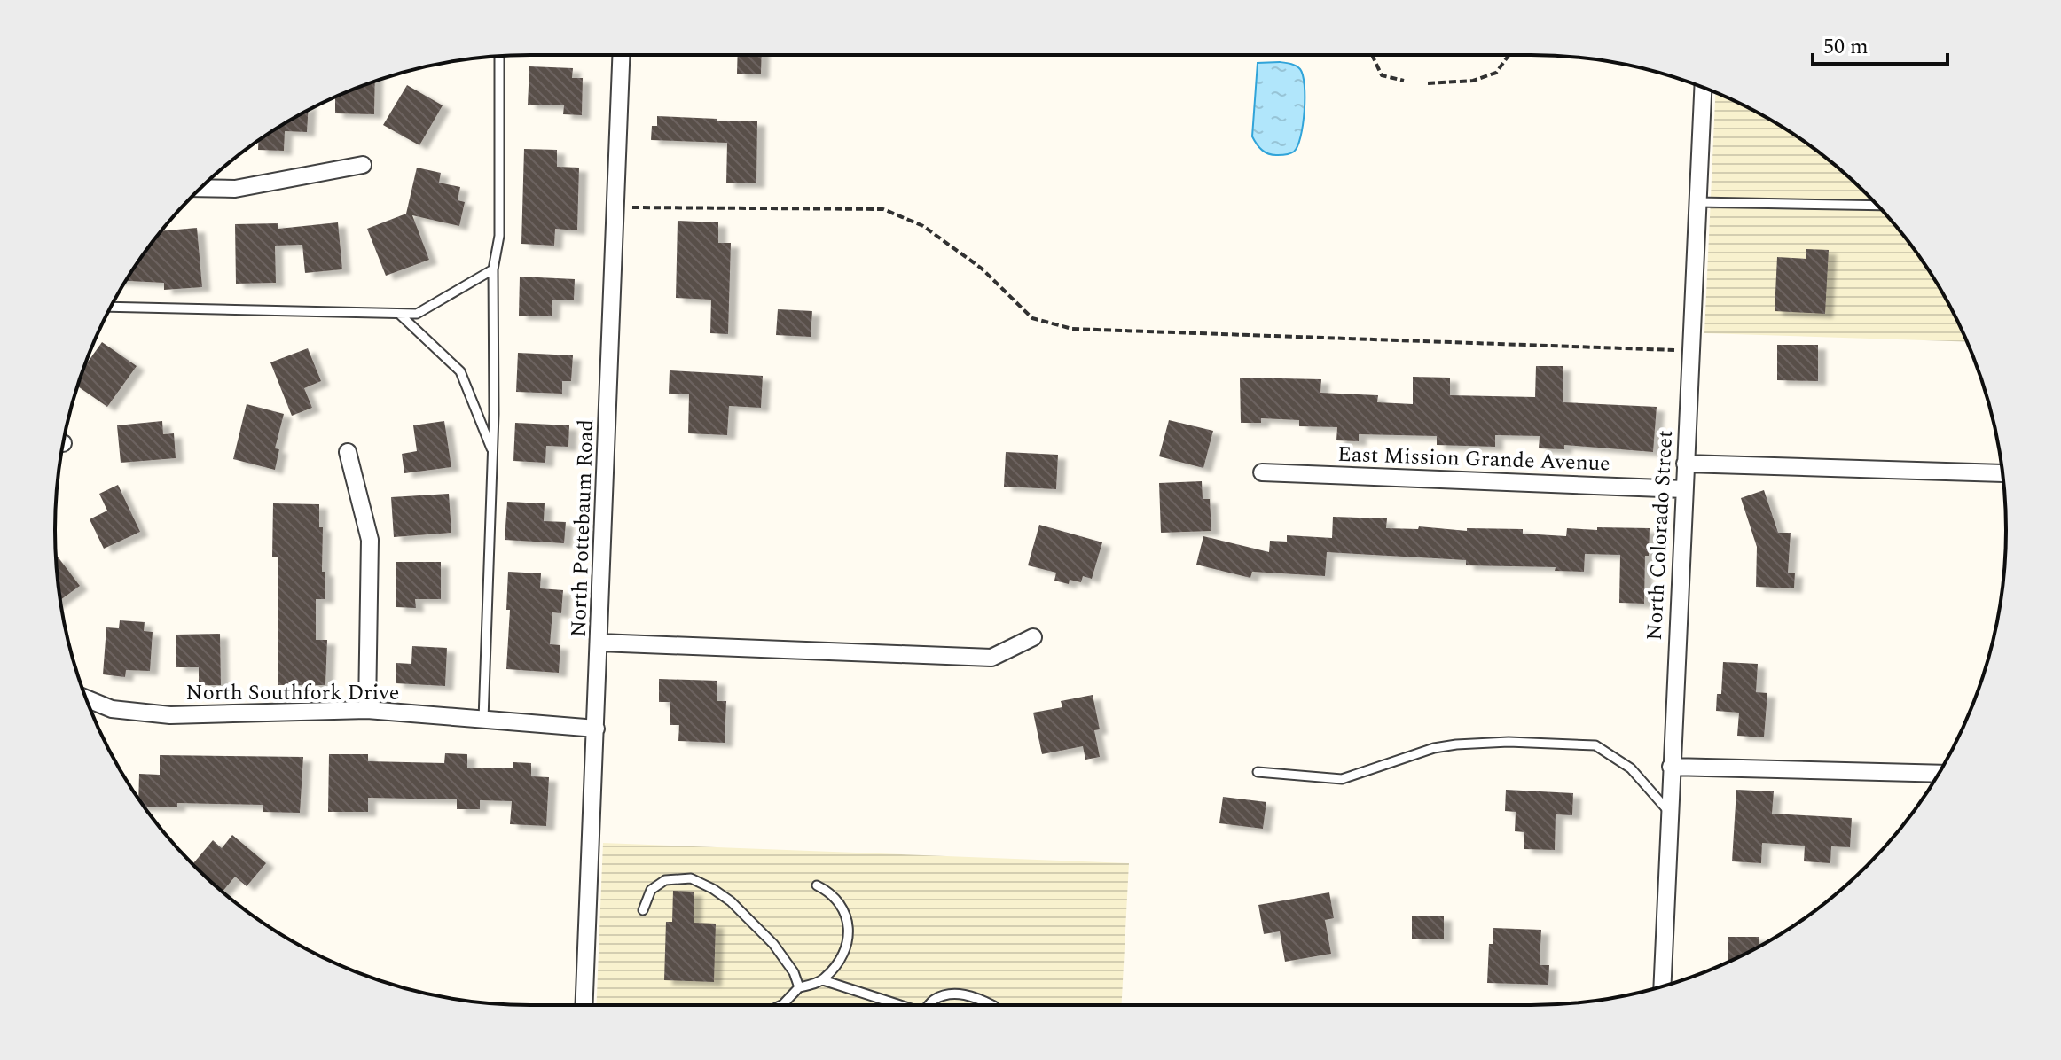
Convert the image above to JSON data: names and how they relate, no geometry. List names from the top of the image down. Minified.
{"streets":{"street":["East Mission Grande Avenue","North Pottebaum Road","North Colorado Street","North Southfork Drive"]},"crossings":[["East Mission Grande Avenue","North Colorado Street"],["North Pottebaum Road","North Southfork Drive"]],"scale_bar":"50 m"}
